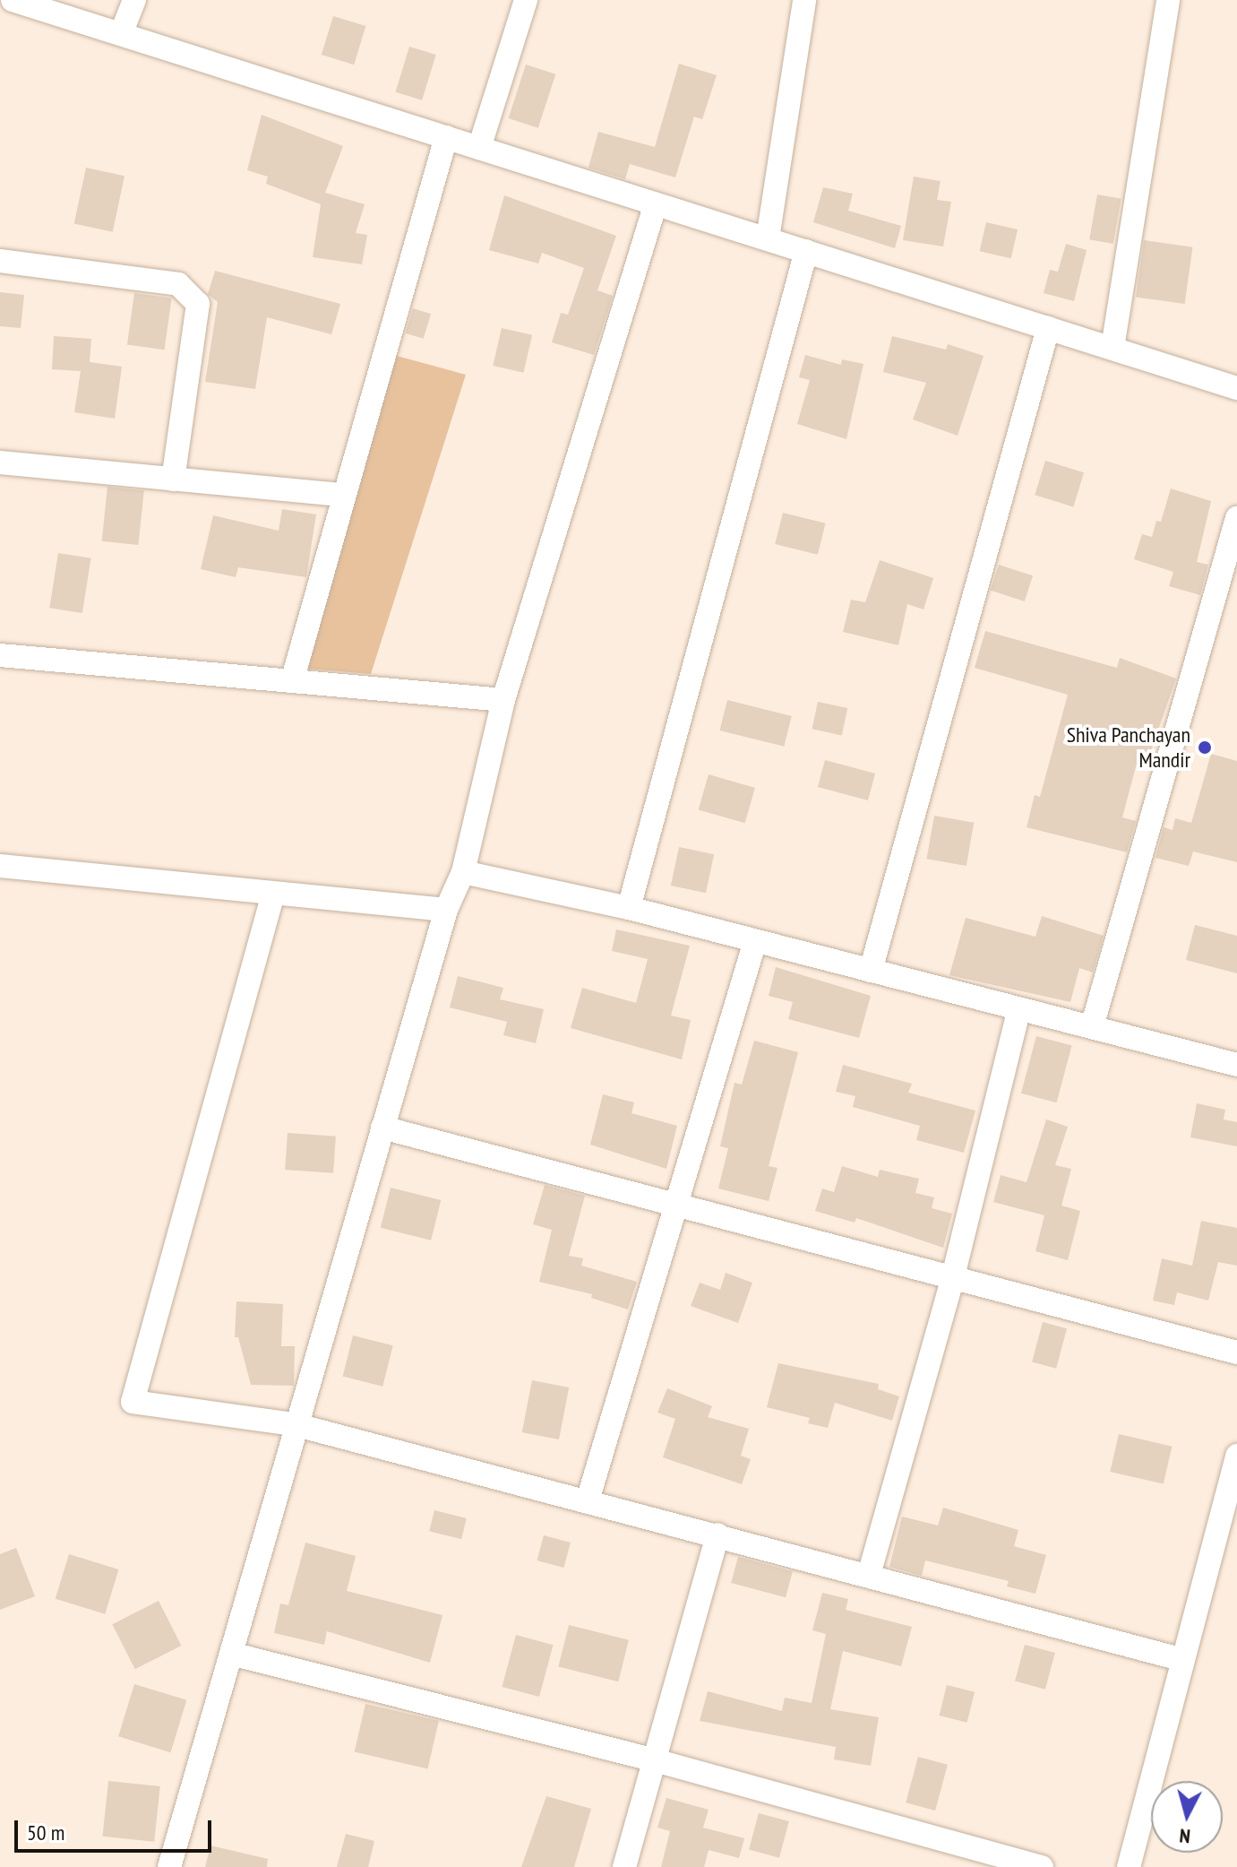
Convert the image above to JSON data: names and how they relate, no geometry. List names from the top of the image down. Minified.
{"places":["Shiva Panchayan Mandir"],"scale_bar":"50 m","north":"bottom"}
